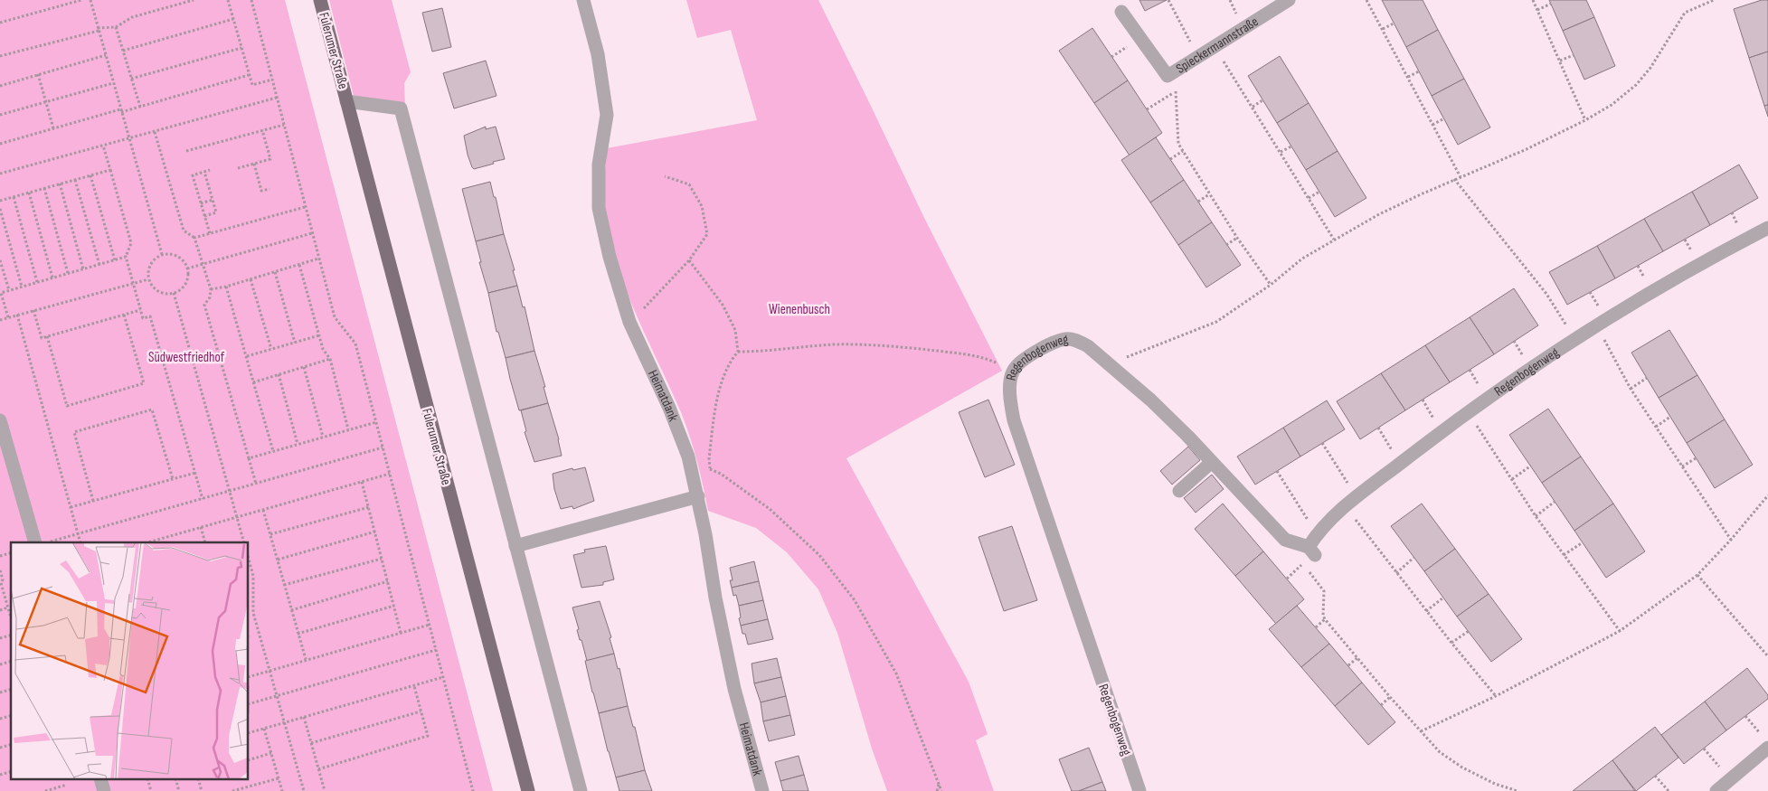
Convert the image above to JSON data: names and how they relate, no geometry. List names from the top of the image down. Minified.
{"streets":{"main road":["Fulerumer Straße"],"street":["Spieckermannstraße","Regenbogenweg","Heimatdank"]},"parks":["Wienenbusch","Südwestfriedhof"]}
